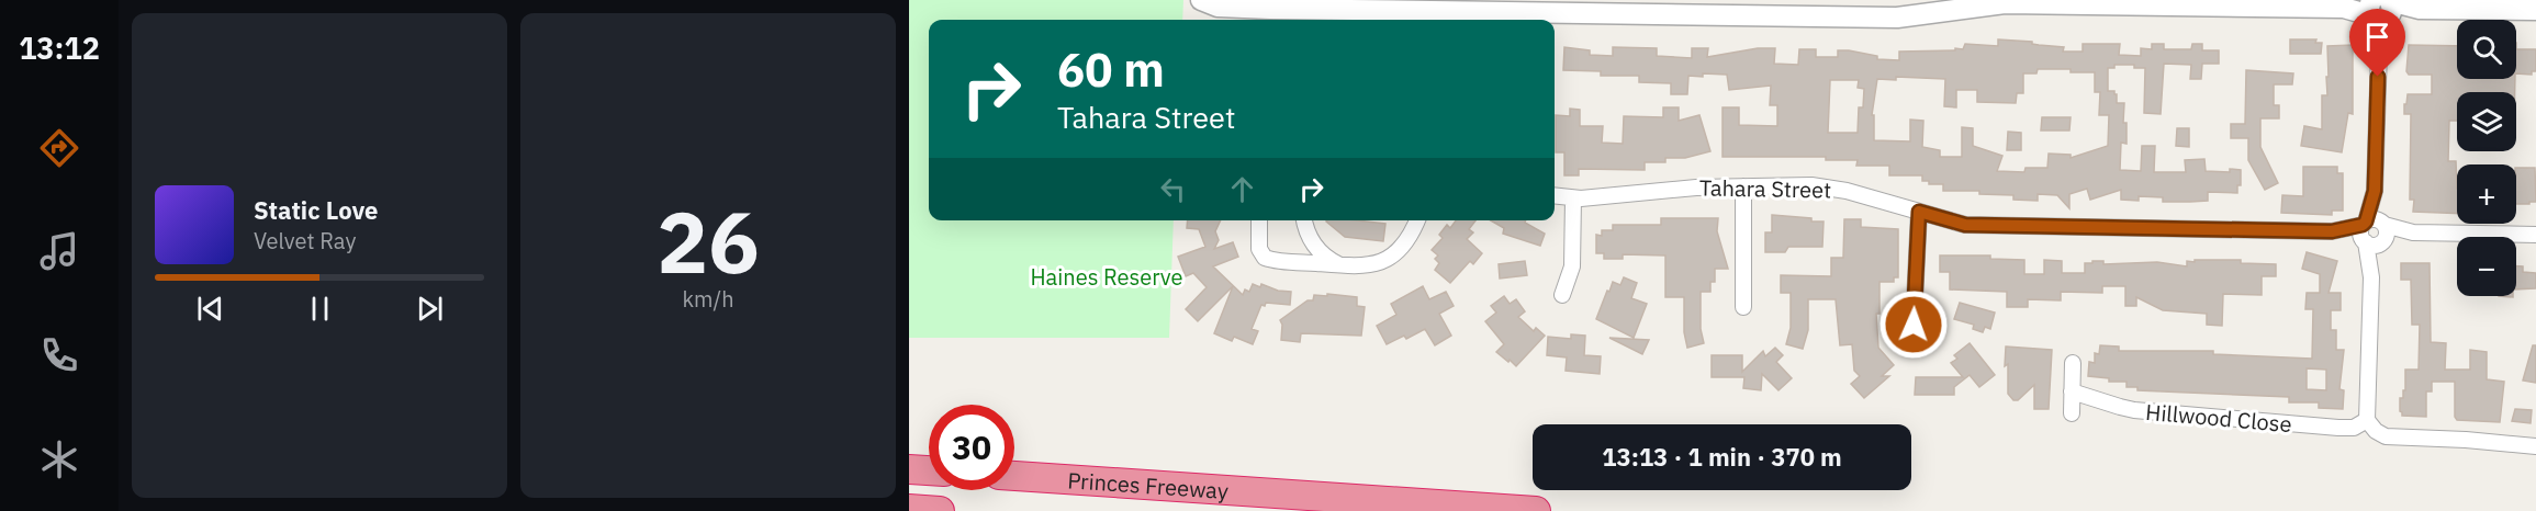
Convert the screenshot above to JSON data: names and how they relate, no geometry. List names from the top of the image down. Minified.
{"streets":{"highway":["Princes Freeway"],"street":["Tahara Street","Hillwood Close"]},"parks":["Haines Reserve"],"page":{"tabs":"13:12","tile":["26","km/h"],"map_buttons":["+","−"],"turn":["60 m","Tahara Street"],"song":["Static Love","Velvet Ray"],"limit":"30","trip":"13:13 · 1 min · 370 m"}}
